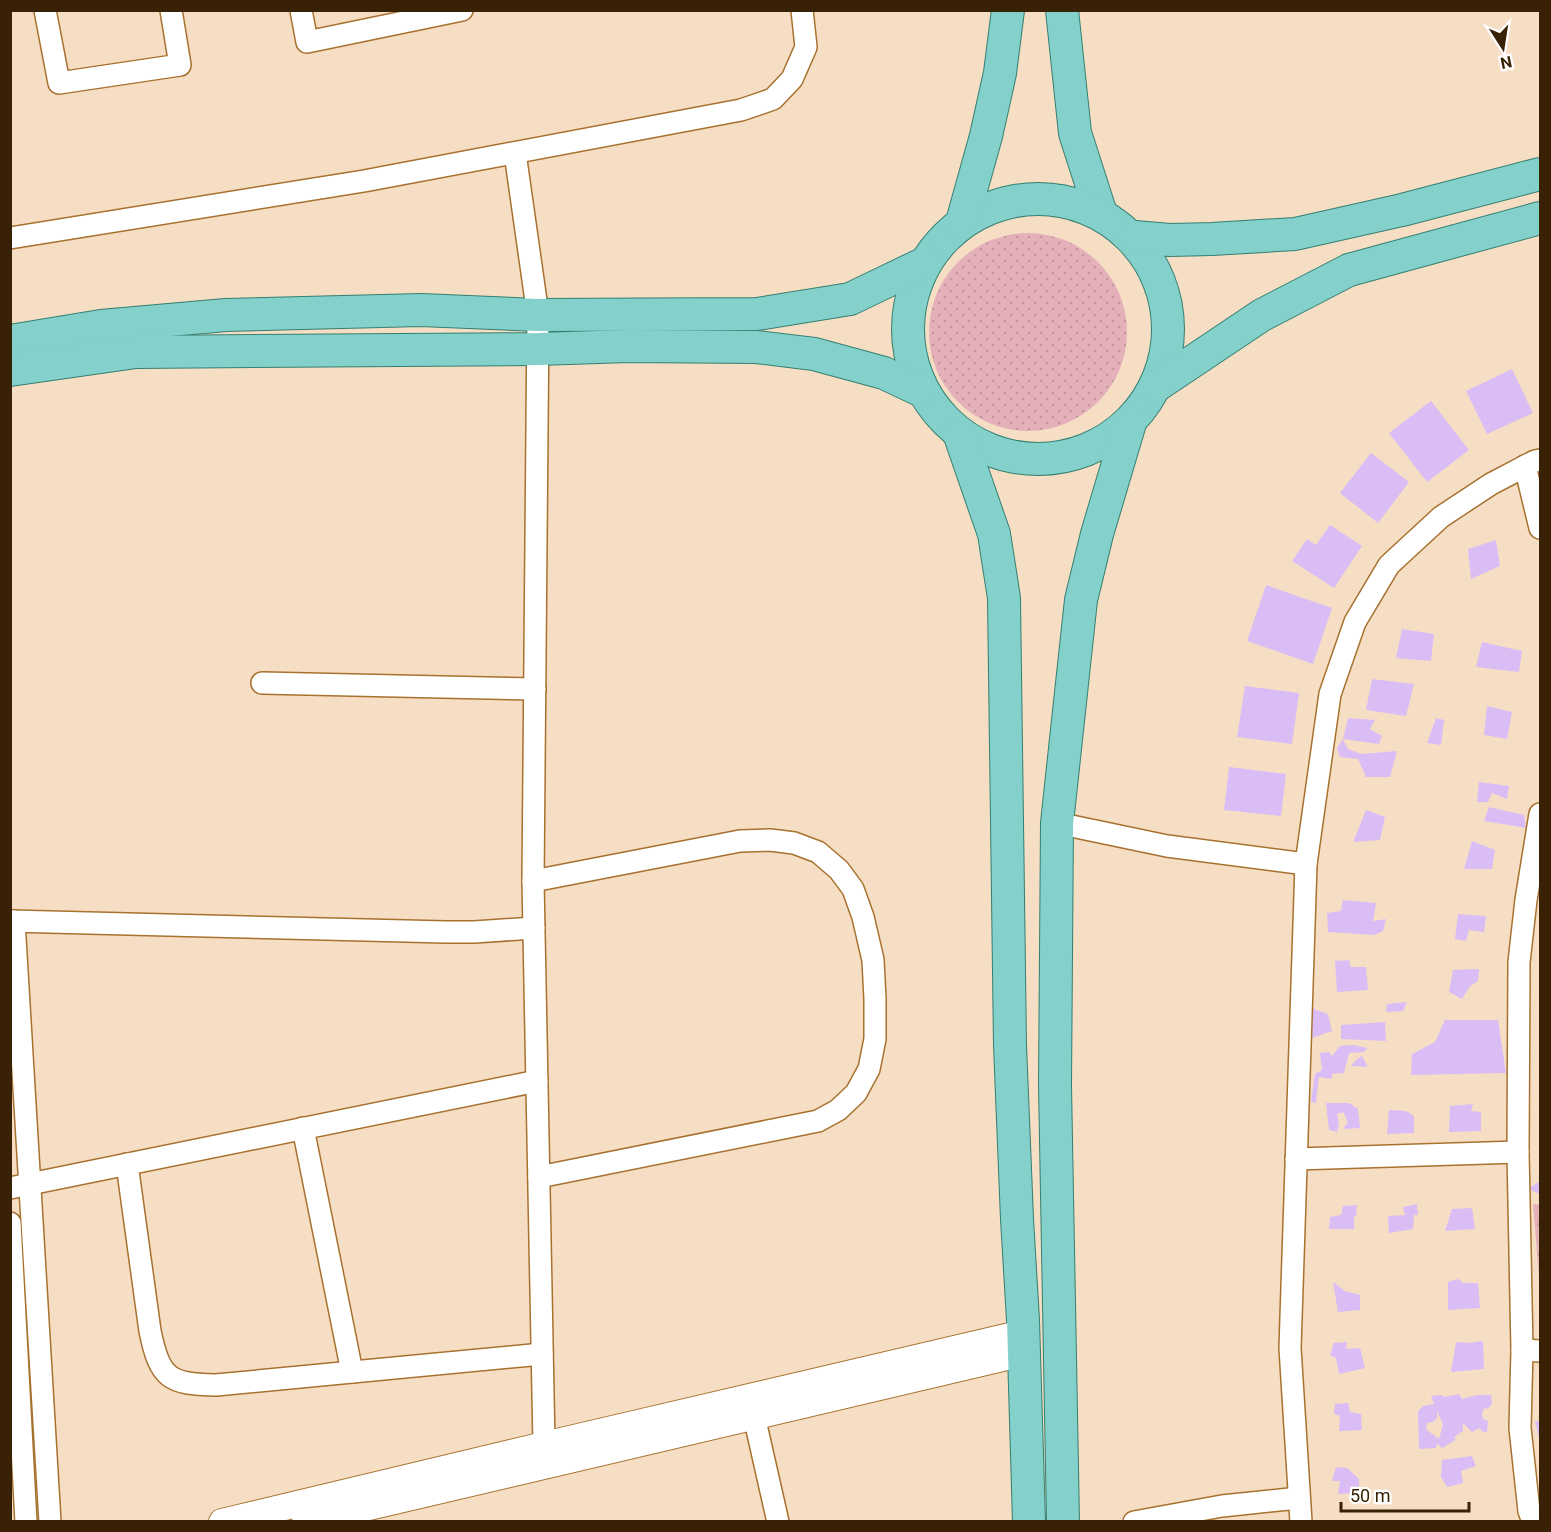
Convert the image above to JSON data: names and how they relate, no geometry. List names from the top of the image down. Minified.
{"scale_bar":"50 m","north":"bottom"}
